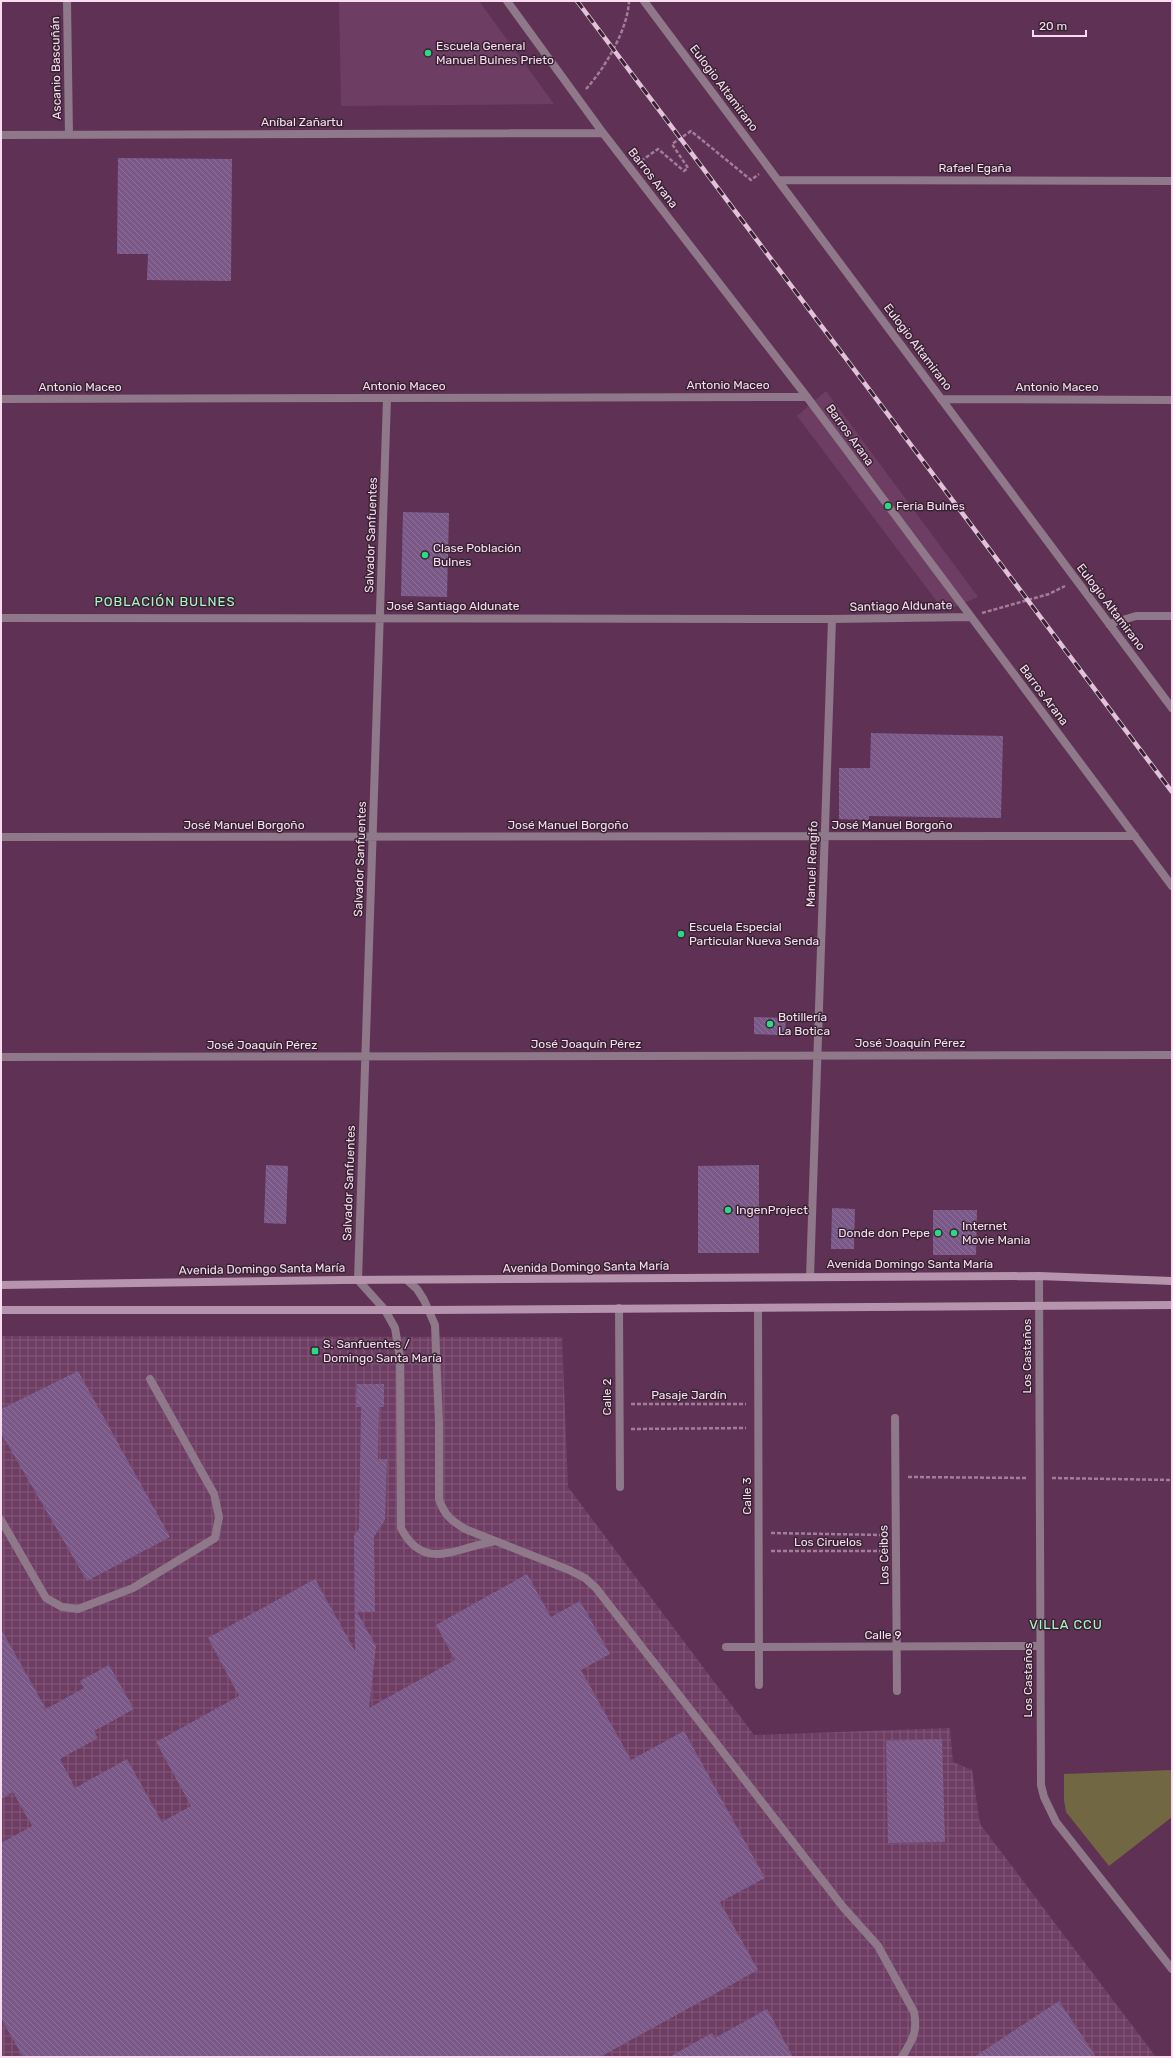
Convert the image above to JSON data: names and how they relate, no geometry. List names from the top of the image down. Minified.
{"streets":{"main road":["Avenida Domingo Santa María"],"street":["Ascanio Bascuñán","Eulogio Altamirano","Aníbal Zañartu","Rafael Egaña","Barros Arana","Antonio Maceo","Salvador Sanfuentes","José Santiago Aldunate","Santiago Aldunate","José Manuel Borgoño","Manuel Rengifo","José Joaquín Pérez","Los Castaños","Calle 2","Calle 3","Los Ceibos","Calle 9"],"path":["Pasaje Jardín","Los Ciruelos"]},"crossings":[["Ascanio Bascuñán","Aníbal Zañartu"],["Eulogio Altamirano","Rafael Egaña"],["Eulogio Altamirano","Antonio Maceo"],["Aníbal Zañartu","Barros Arana"],["Barros Arana","Antonio Maceo"],["Barros Arana","Santiago Aldunate"],["Barros Arana","José Manuel Borgoño"],["Antonio Maceo","Salvador Sanfuentes"],["Salvador Sanfuentes","José Santiago Aldunate"],["Salvador Sanfuentes","José Manuel Borgoño"],["Salvador Sanfuentes","José Joaquín Pérez"],["Salvador Sanfuentes","Avenida Domingo Santa María"],["José Santiago Aldunate","Santiago Aldunate"],["José Santiago Aldunate","Manuel Rengifo"],["Santiago Aldunate","Manuel Rengifo"],["José Manuel Borgoño","Manuel Rengifo"],["Manuel Rengifo","José Joaquín Pérez"],["Manuel Rengifo","Avenida Domingo Santa María"],["Avenida Domingo Santa María","Los Castaños"],["Los Castaños","Calle 9"],["Pasaje Jardín","Calle 2"],["Pasaje Jardín","Calle 3"],["Calle 3","Los Ciruelos"],["Calle 3","Calle 9"],["Los Ciruelos","Los Ceibos"],["Los Ceibos","Calle 9"]],"districts":["POBLACIÓN BULNES","VILLA CCU"],"places":{"other":["Escuela General Manuel Bulnes Prieto","Feria Bulnes","Clase Población Bulnes","Escuela Especial Particular Nueva Senda","Botillería La Botica","IngenProject","Donde don Pepe","Internet Movie Mania"],"transit":["S. Sanfuentes / Domingo Santa María"]},"scale_bar":"20 m"}
